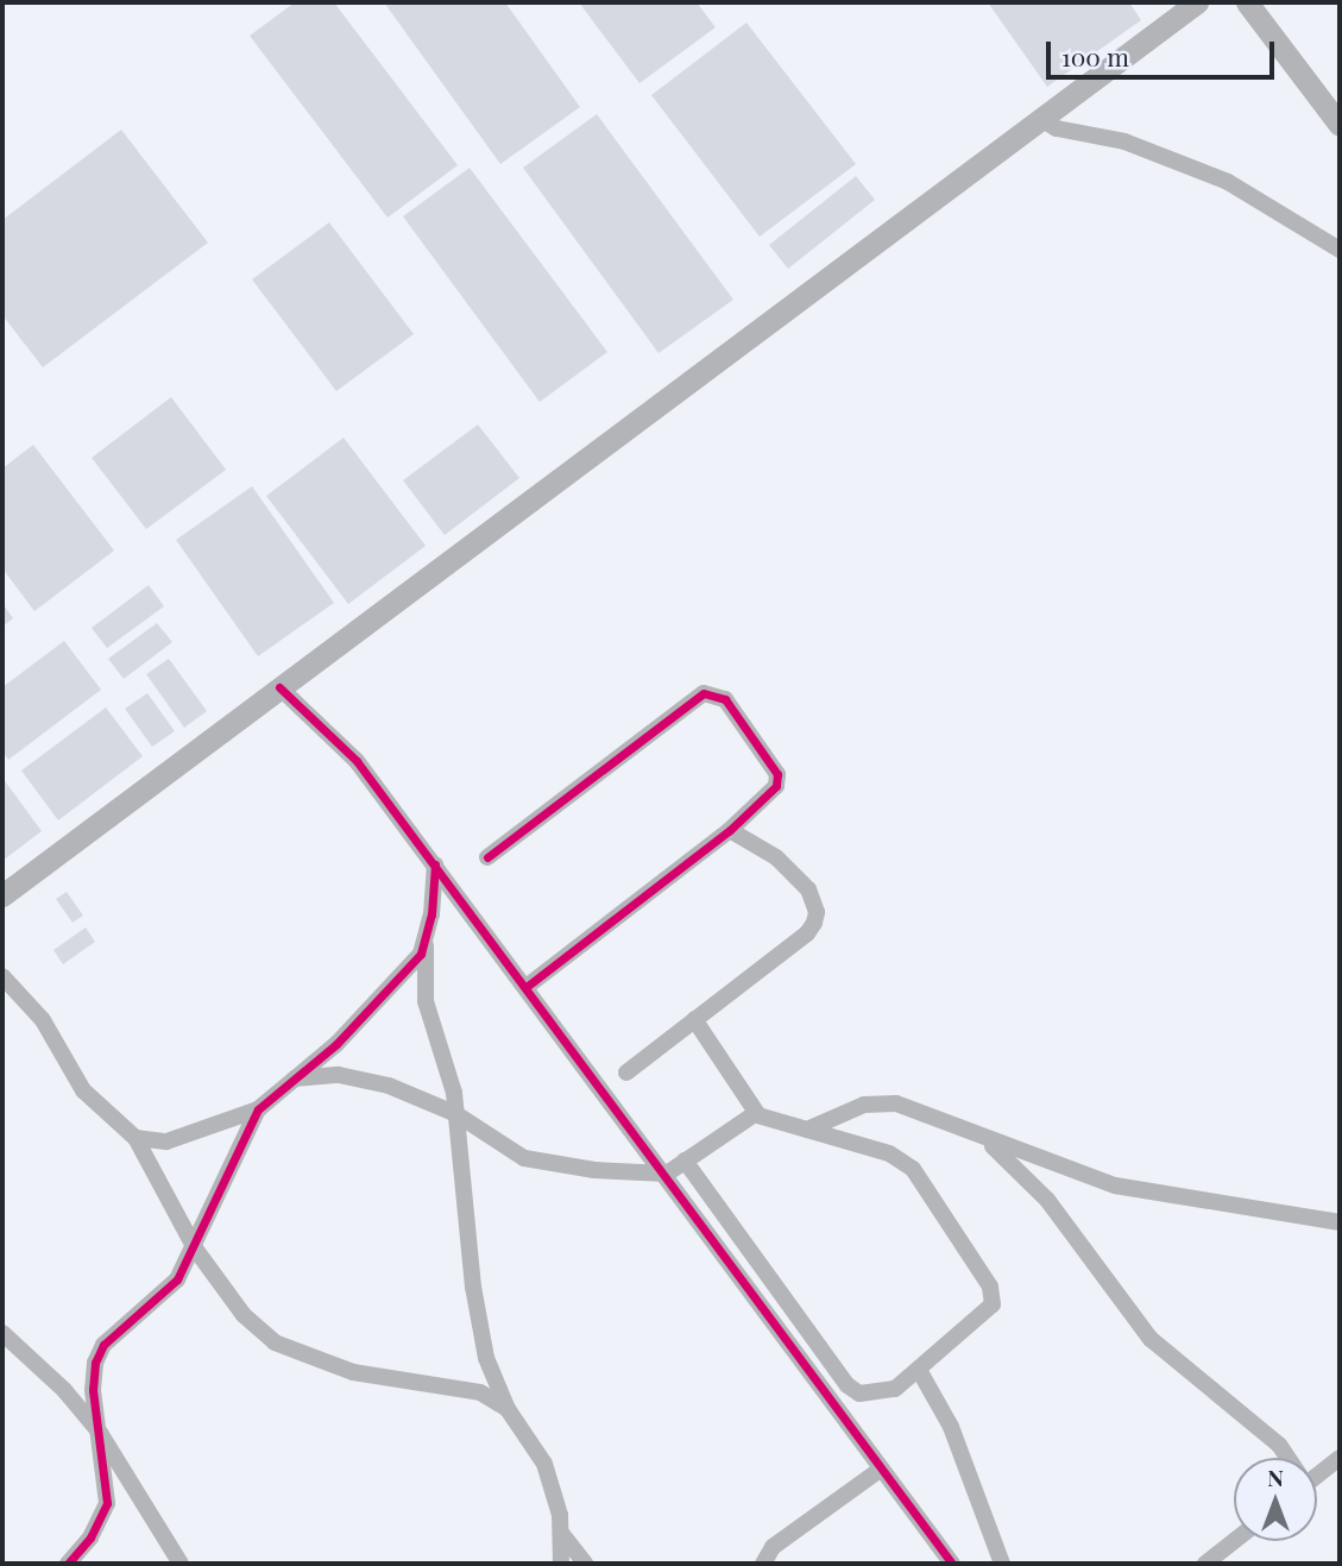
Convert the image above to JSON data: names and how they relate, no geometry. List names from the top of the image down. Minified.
{"scale_bar":"100 m","north":"top"}
